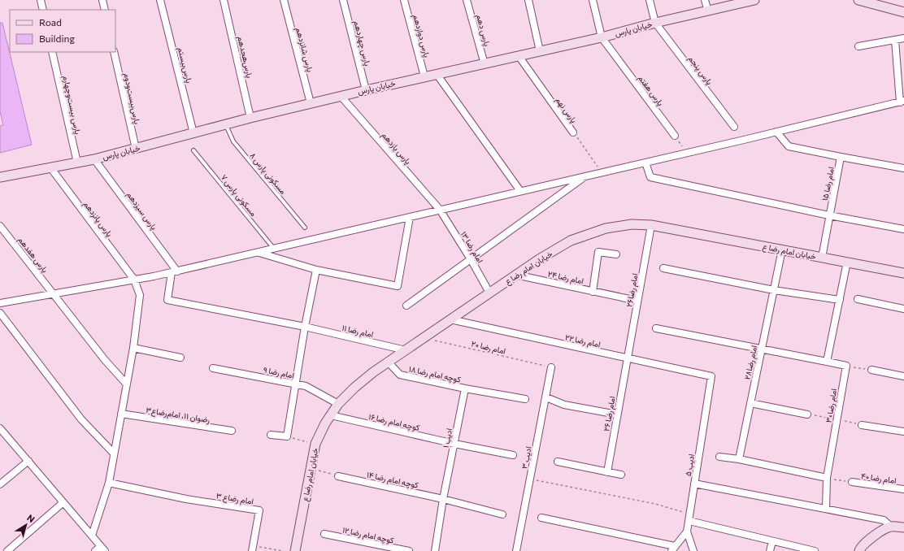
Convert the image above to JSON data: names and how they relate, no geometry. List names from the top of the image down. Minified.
{"streets":{"main road":["خیابان پارس","خیابان امام رضا ع"],"street":["پارس‌‌ دهم","پارس‌‌ دوازدهم","پارس‌‌ چهاردهم","پارس‌‌ شانزدهم","پارس‌‌هجدهم","پارس‌بیستم","پارس‌‌ پنجم","پارس‌‌ هفتم","پارس‌بیست‌و‌دوم","پارس بیست‌وچهارم","پارس‌‌ نهم","پارس‌‌ یازدهم","۱۵ امام رضا","پارس‌ سیزدهم","پارس‌ پانزدهم","امام رضا ۱۳","پارس‌ هفدهم","امام رضا ۲۴","امام رضا۲۶","امام رضا ۱۱","امام رضا ۲۲","امام رضا۲۸","امام رضا ۹","کوچه امام رضا ۱۸","امام رضا۳۰","امام رضا ۲۶","رضوان ۱۱، امام‌رضا‌ع‌۳","کوچه امام رضا ۱۶","ادیب ۱","ادیب ۳","ادیب ۵","امام رضا ۴۰","کوچه امام رضا ۱۴","امام رضا‌ع ۳","کوچه امام رضا ۱۲"],"lane":["مسکونی پارس ۸","مسکونی ‌پارس ۷"],"path":["امام رضا ۲۰"]},"crossings":[["خیابان پارس","پارس‌‌ دهم"],["خیابان پارس","پارس‌‌ دوازدهم"],["خیابان پارس","پارس‌‌ چهاردهم"],["خیابان پارس","پارس‌‌ شانزدهم"],["خیابان پارس","پارس‌‌هجدهم"],["خیابان پارس","پارس‌بیستم"],["خیابان پارس","پارس‌‌ پنجم"],["خیابان پارس","پارس‌‌ هفتم"],["خیابان پارس","پارس‌بیست‌و‌دوم"],["خیابان پارس","پارس بیست‌وچهارم"],["خیابان پارس","پارس‌‌ نهم"],["خیابان پارس","پارس‌‌ یازدهم"],["خیابان پارس","مسکونی پارس ۸"],["خیابان پارس","پارس‌ سیزدهم"],["خیابان پارس","پارس‌ پانزدهم"],["پارس‌‌ یازدهم","امام رضا ۱۳"],["۱۵ امام رضا","خیابان امام رضا ع"],["پارس‌ سیزدهم","امام رضا ۱۱"],["پارس‌ پانزدهم","پارس‌ هفدهم"],["پارس‌ پانزدهم","رضوان ۱۱، امام‌رضا‌ع‌۳"],["پارس‌ پانزدهم","امام رضا‌ع ۳"],["امام رضا ۱۳","خیابان امام رضا ع"],["خیابان امام رضا ع","امام رضا ۲۴"],["خیابان امام رضا ع","امام رضا۲۶"],["خیابان امام رضا ع","امام رضا ۱۱"],["خیابان امام رضا ع","امام رضا ۲۲"],["خیابان امام رضا ع","امام رضا ۲۰"],["خیابان امام رضا ع","امام رضا۲۸"],["خیابان امام رضا ع","امام رضا ۹"],["خیابان امام رضا ع","کوچه امام رضا ۱۸"],["خیابان امام رضا ع","کوچه امام رضا ۱۶"],["امام رضا ۲۴","امام رضا۲۶"],["امام رضا۲۶","امام رضا ۲۲"],["امام رضا۲۶","امام رضا ۲۶"],["امام رضا ۲۲","امام رضا ۲۶"],["امام رضا ۲۲","ادیب ۵"],["امام رضا ۲۰","ادیب ۳"],["کوچه امام رضا ۱۸","ادیب ۱"],["کوچه امام رضا ۱۶","ادیب ۱"],["ادیب ۱","کوچه امام رضا ۱۴"]],"legend":["Road","Building"],"north":"top right"}
